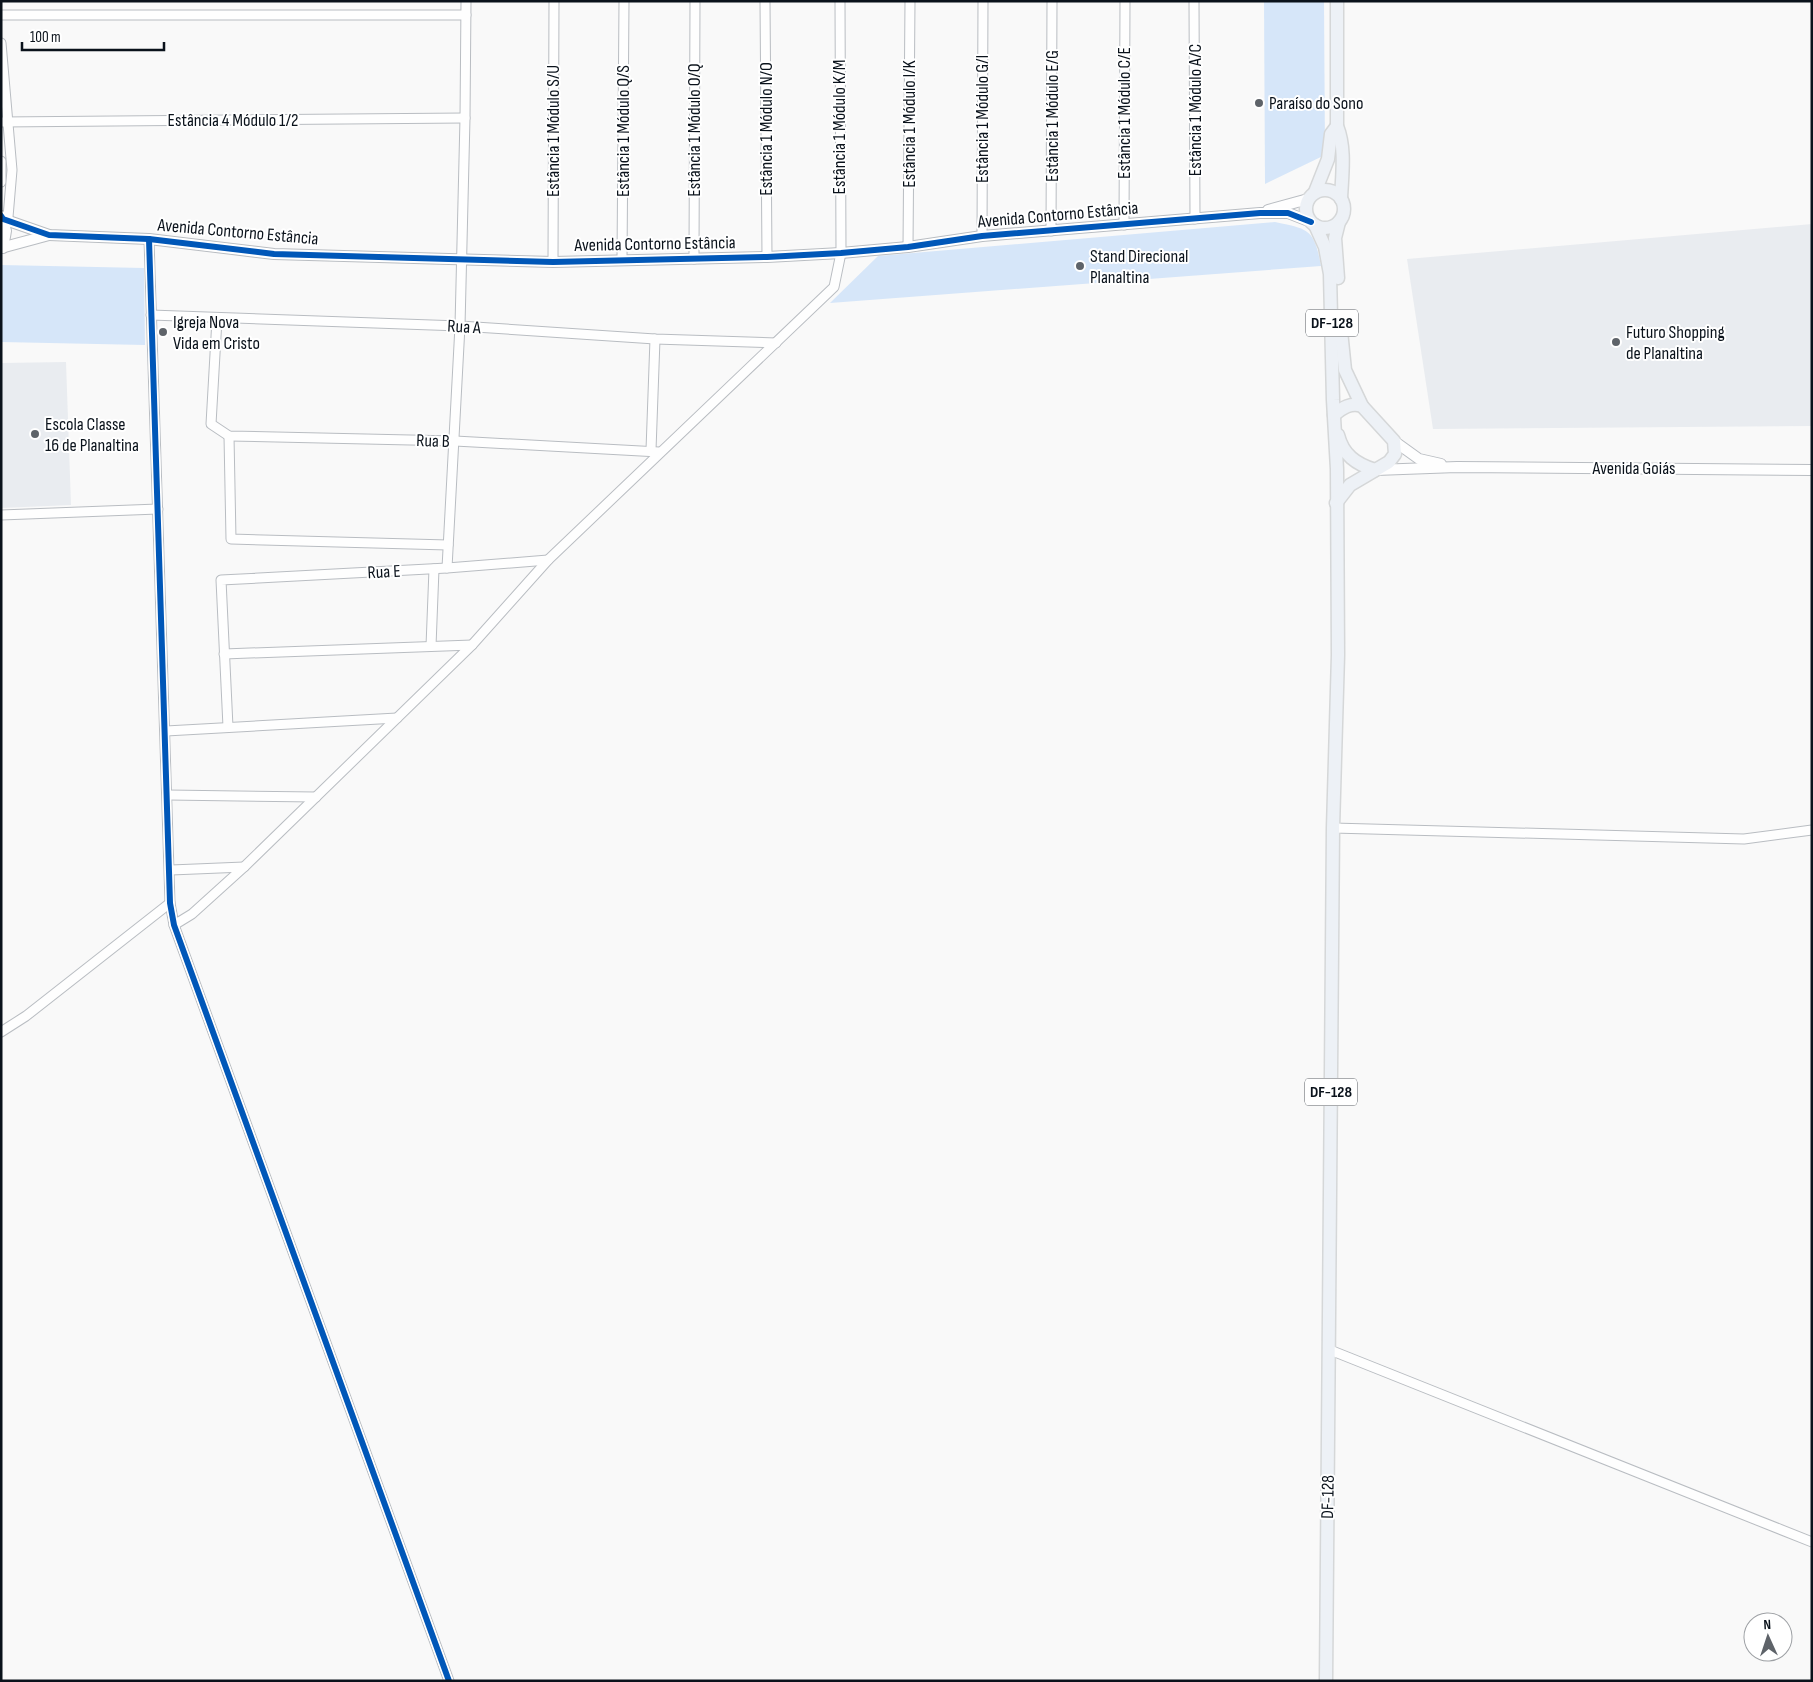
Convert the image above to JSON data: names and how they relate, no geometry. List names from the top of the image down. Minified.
{"streets":{"main road":["DF-128"],"street":["Estância 1 Módulo A/C","Estância 1 Módulo C/E","Estância 1 Módulo E/G","Estância 1 Módulo G/I","Estância 4 Módulo 1/2","Estância 1 Módulo I/K","Estância 1 Módulo K/M","Estância 1 Módulo N/O","Estância 1 Módulo O/Q","Estância 1 Módulo S/U","Estância 1 Módulo Q/S","Avenida Contorno Estância","Rua A","Rua B","Avenida Goiás","Rua E"]},"crossings":[["Estância 1 Módulo A/C","Avenida Contorno Estância"],["Estância 1 Módulo C/E","Avenida Contorno Estância"],["Estância 1 Módulo E/G","Avenida Contorno Estância"],["Estância 1 Módulo G/I","Avenida Contorno Estância"],["Estância 1 Módulo I/K","Avenida Contorno Estância"],["Estância 1 Módulo K/M","Avenida Contorno Estância"],["Estância 1 Módulo K/M","Rua A"],["Estância 1 Módulo K/M","Rua B"],["Estância 1 Módulo K/M","Rua E"],["Estância 1 Módulo N/O","Avenida Contorno Estância"],["Estância 1 Módulo O/Q","Avenida Contorno Estância"],["Estância 1 Módulo S/U","Avenida Contorno Estância"],["Estância 1 Módulo Q/S","Avenida Contorno Estância"],["Avenida Contorno Estância","DF-128"],["DF-128","Avenida Goiás"]],"places":["Paraíso do Sono","Stand Direcional Planaltina","Igreja Nova Vida em Cristo","Futuro Shopping de Planaltina","Escola Classe 16 de Planaltina"],"scale_bar":"100 m","north":"top"}
